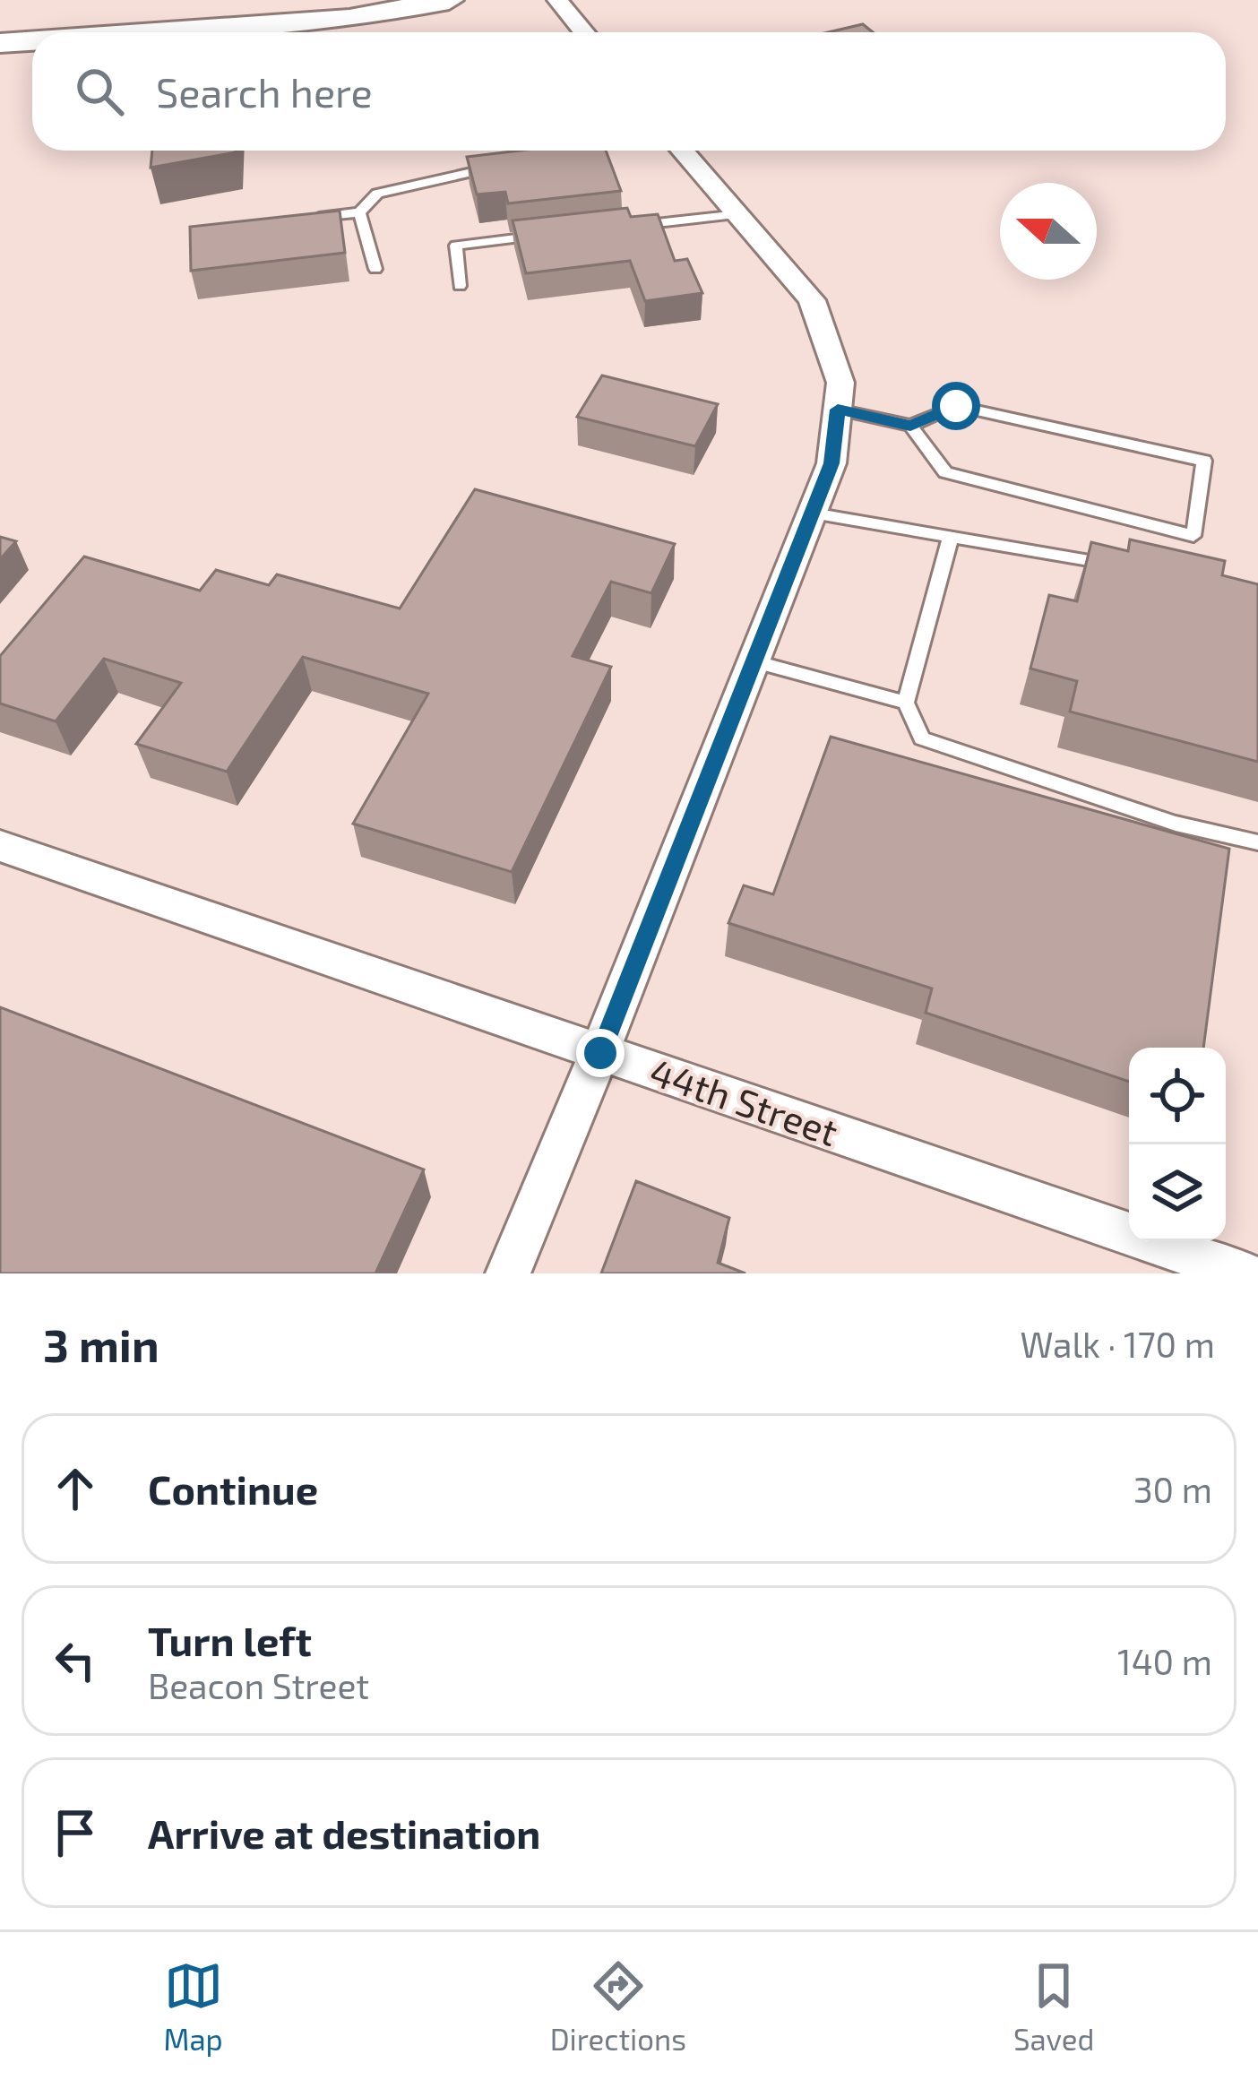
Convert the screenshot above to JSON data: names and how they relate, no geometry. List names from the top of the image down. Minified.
{"streets":{"street":["44th Street"]},"north":"left","page":{"search":"Search here","heading":["3 min","Walk · 170 m"],"list":[["Continue","30 m"],["Turn left","Beacon Street","140 m"],"Arrive at destination"],"nav":["Map","Directions","Saved"]}}
